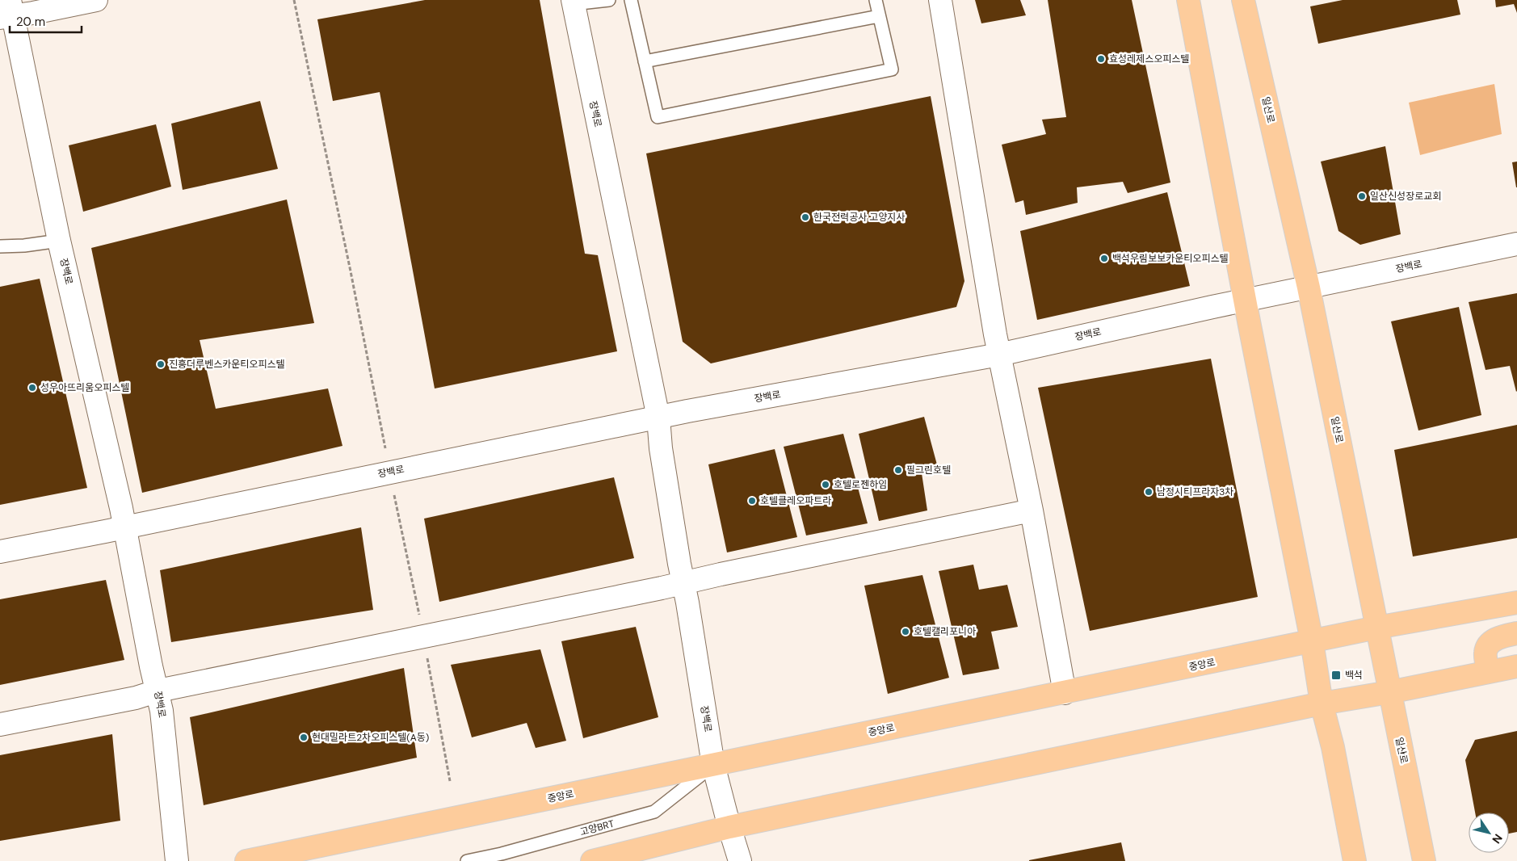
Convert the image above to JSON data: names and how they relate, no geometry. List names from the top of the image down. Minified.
{"streets":{"main road":["일산로","중앙로"],"street":["장백로"],"lane":["고양BRT"]},"crossings":[["일산로","장백로"],["일산로","중앙로"],["장백로","중앙로"],["장백로","고양BRT"],["중앙로","고양BRT"]],"places":{"other":["효성레제스오피스텔","일산신성장로교회","한국전력공사 고양지사","백석우림보보카운티오피스텔","진흥더루벤스카운티오피스텔","성우아뜨리움오피스텔","필그린호텔","호텔로젠하임","남정시티프라자3차","호텔클레오파트라","호텔캘리포니아","현대밀라트2차오피스텔(A동)"],"transit":["백석"]},"scale_bar":"20 m","north":"bottom right"}
